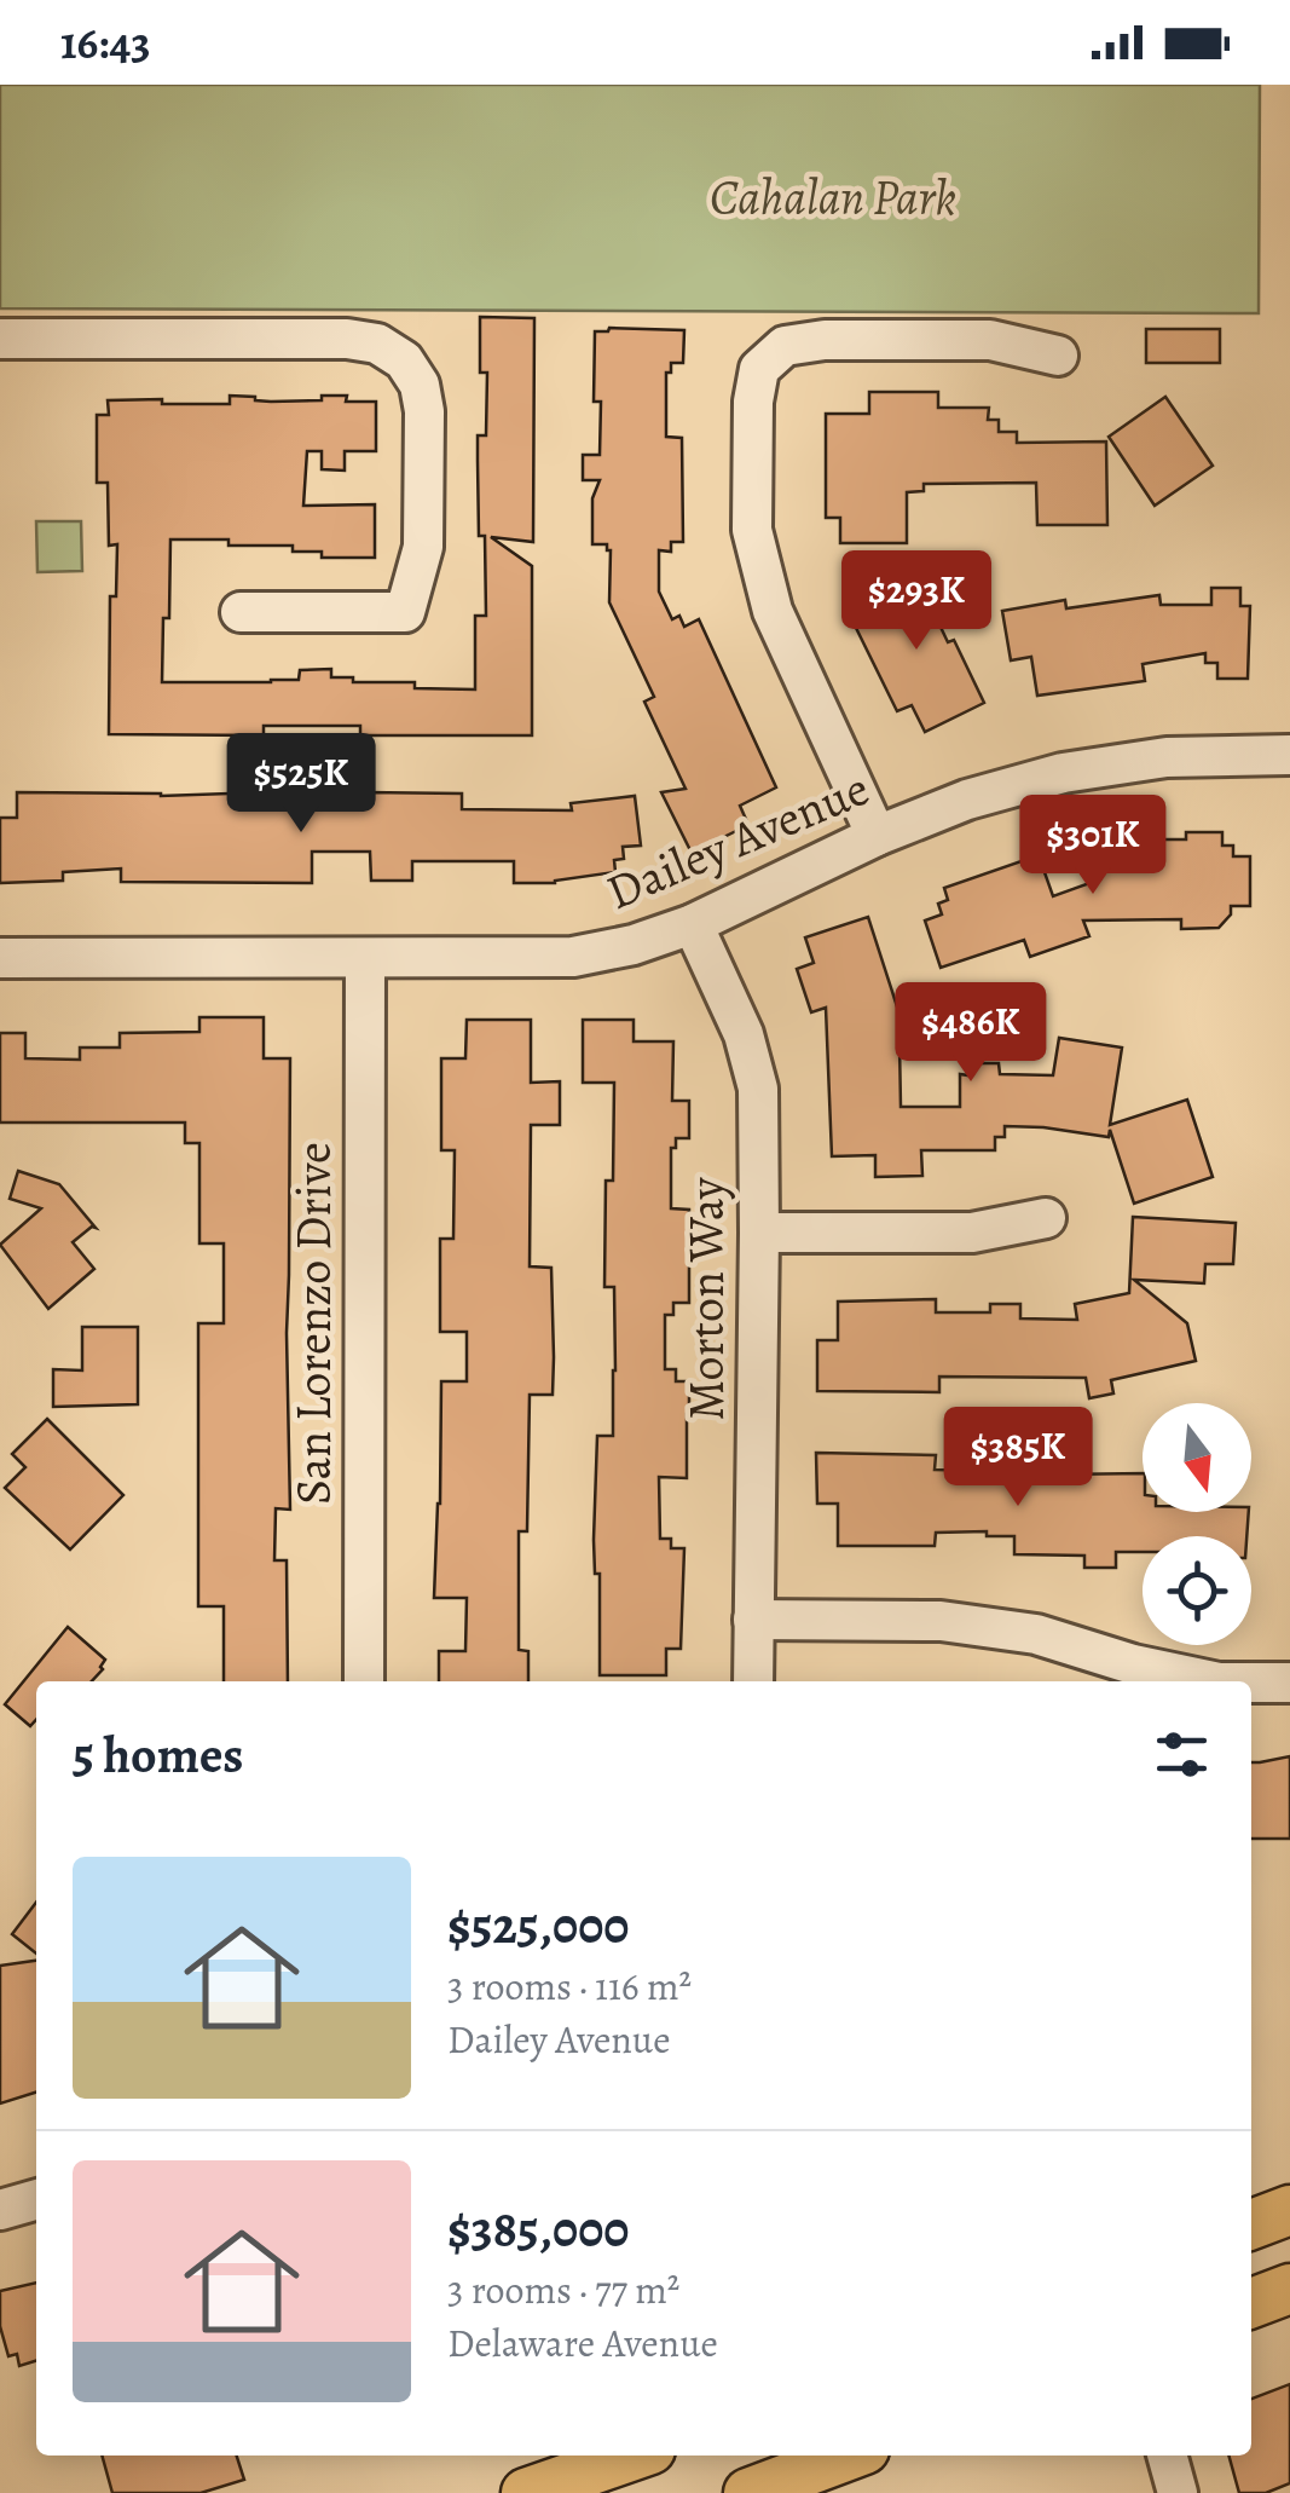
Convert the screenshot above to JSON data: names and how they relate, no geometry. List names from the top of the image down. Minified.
{"streets":{"street":["Dailey Avenue","Morton Way","San Lorenzo Drive"]},"crossings":[["Dailey Avenue","Morton Way"],["Dailey Avenue","San Lorenzo Drive"]],"parks":["Cahalan Park"],"north":"bottom","page":{"status":"16:43","price":["$293K","$525K","$301K","$486K","$385K"],"heading":"5 homes","list":[{"name":"$525,000","note":"3 rooms · 116 m² · Dailey Avenue"},{"name":"$385,000","note":"3 rooms · 77 m² · Delaware Avenue"}]}}
